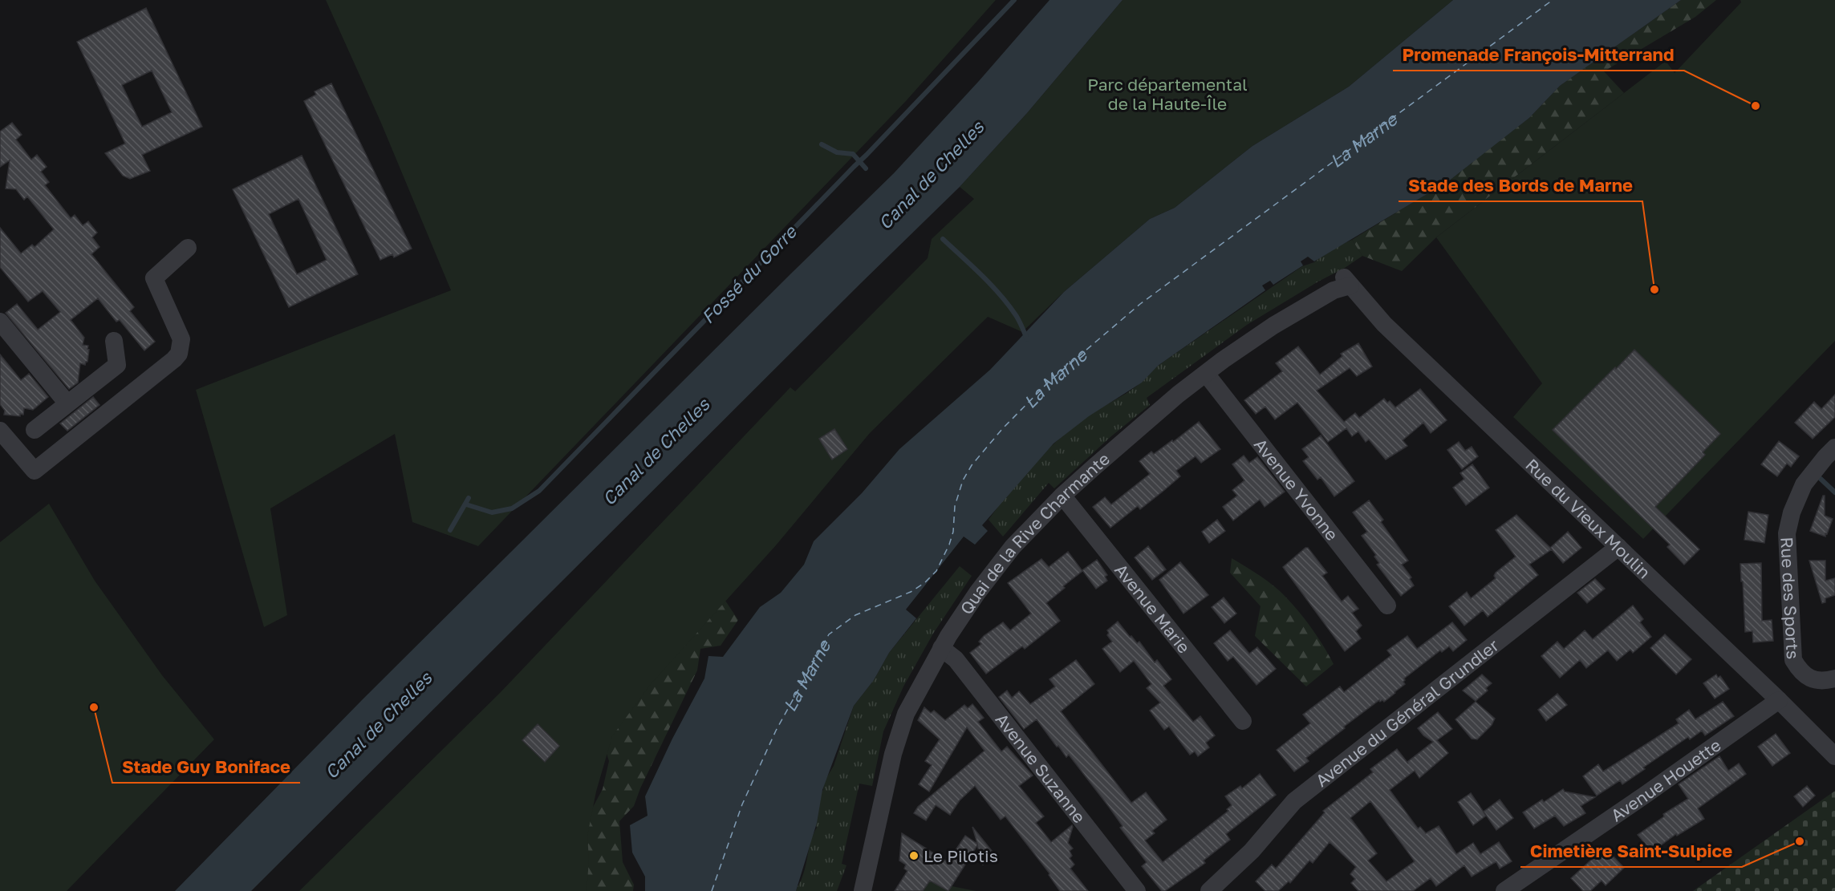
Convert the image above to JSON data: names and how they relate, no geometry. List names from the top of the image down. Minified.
{"streets":{"street":["Avenue Yvonne","Rue du Vieux Moulin","Quai de la Rive Charmante","Rue des Sports","Avenue Marie","Avenue du Général Grundler","Avenue Suzanne","Avenue Houette"]},"crossings":[["Avenue Yvonne","Quai de la Rive Charmante"],["Rue du Vieux Moulin","Quai de la Rive Charmante"],["Rue du Vieux Moulin","Avenue du Général Grundler"],["Rue du Vieux Moulin","Avenue Houette"],["Quai de la Rive Charmante","Avenue Marie"],["Quai de la Rive Charmante","Avenue Suzanne"]],"water":["La Marne","Canal de Chelles","Fossé du Gorre"],"parks":["Parc départemental de la Haute-Île"],"places":["Promenade François-Mitterrand","Stade des Bords de Marne","Stade Guy Boniface","Cimetière Saint-Sulpice","Le Pilotis"]}
